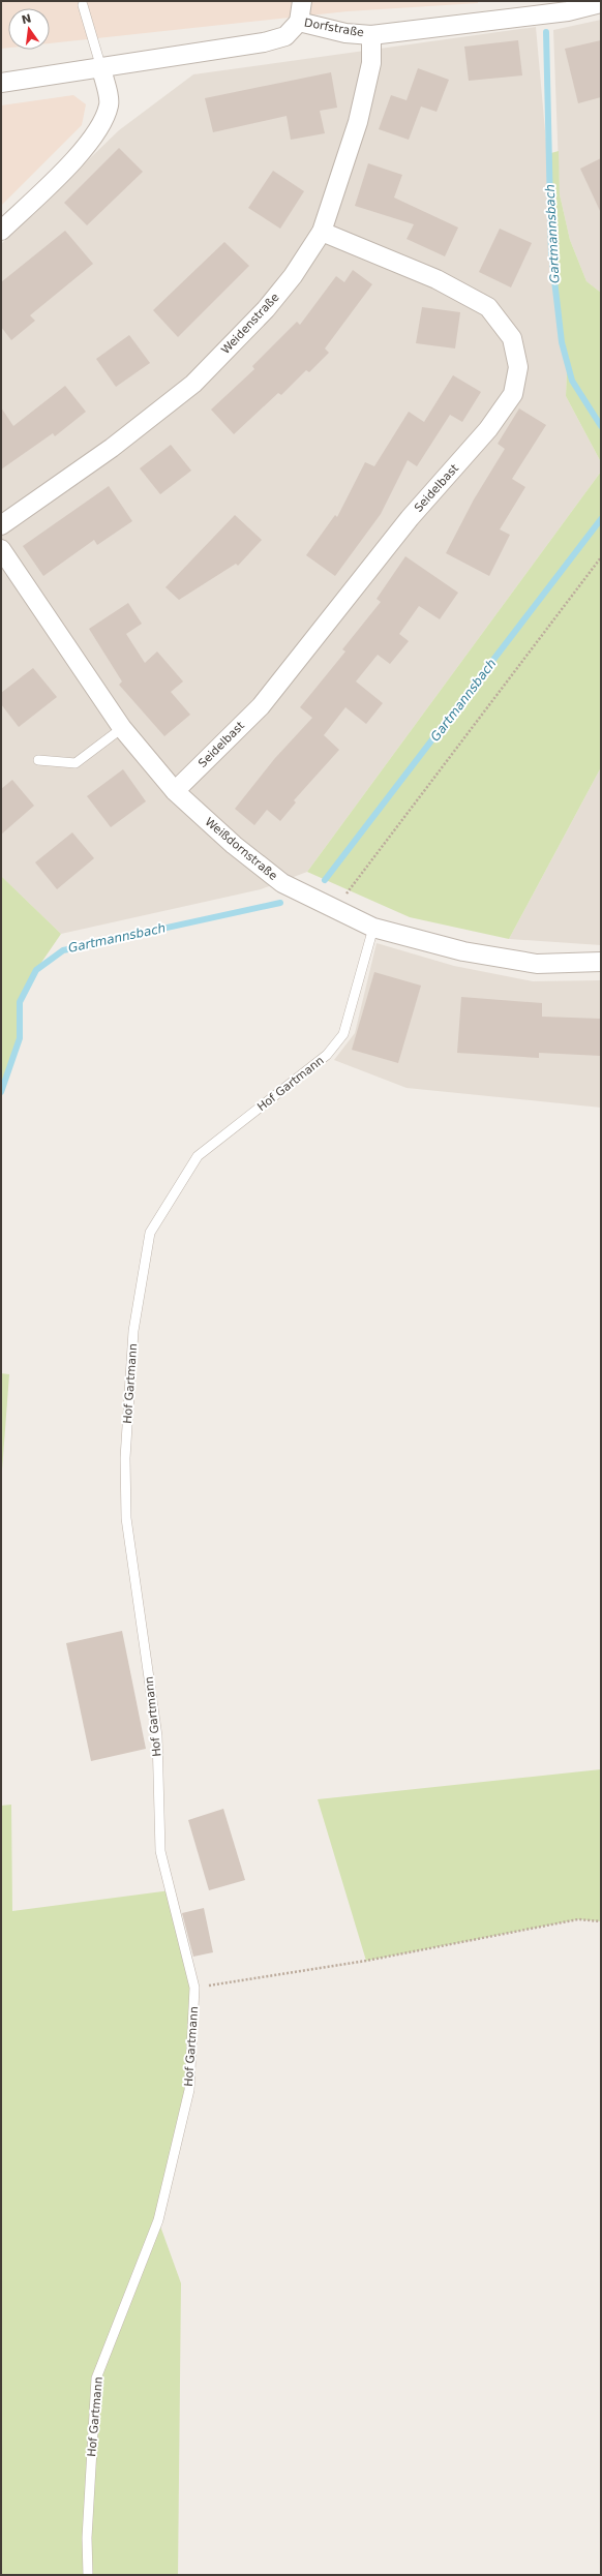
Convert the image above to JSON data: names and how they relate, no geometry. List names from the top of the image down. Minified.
{"streets":{"street":["Dorfstraße","Weidenstraße","Seidelbast","Weißdornstraße"],"lane":["Hof Gartmann"]},"crossings":[["Dorfstraße","Weidenstraße"],["Weidenstraße","Seidelbast"],["Seidelbast","Weißdornstraße"],["Weißdornstraße","Hof Gartmann"]],"water":["Gartmannsbach"],"north":"top"}
